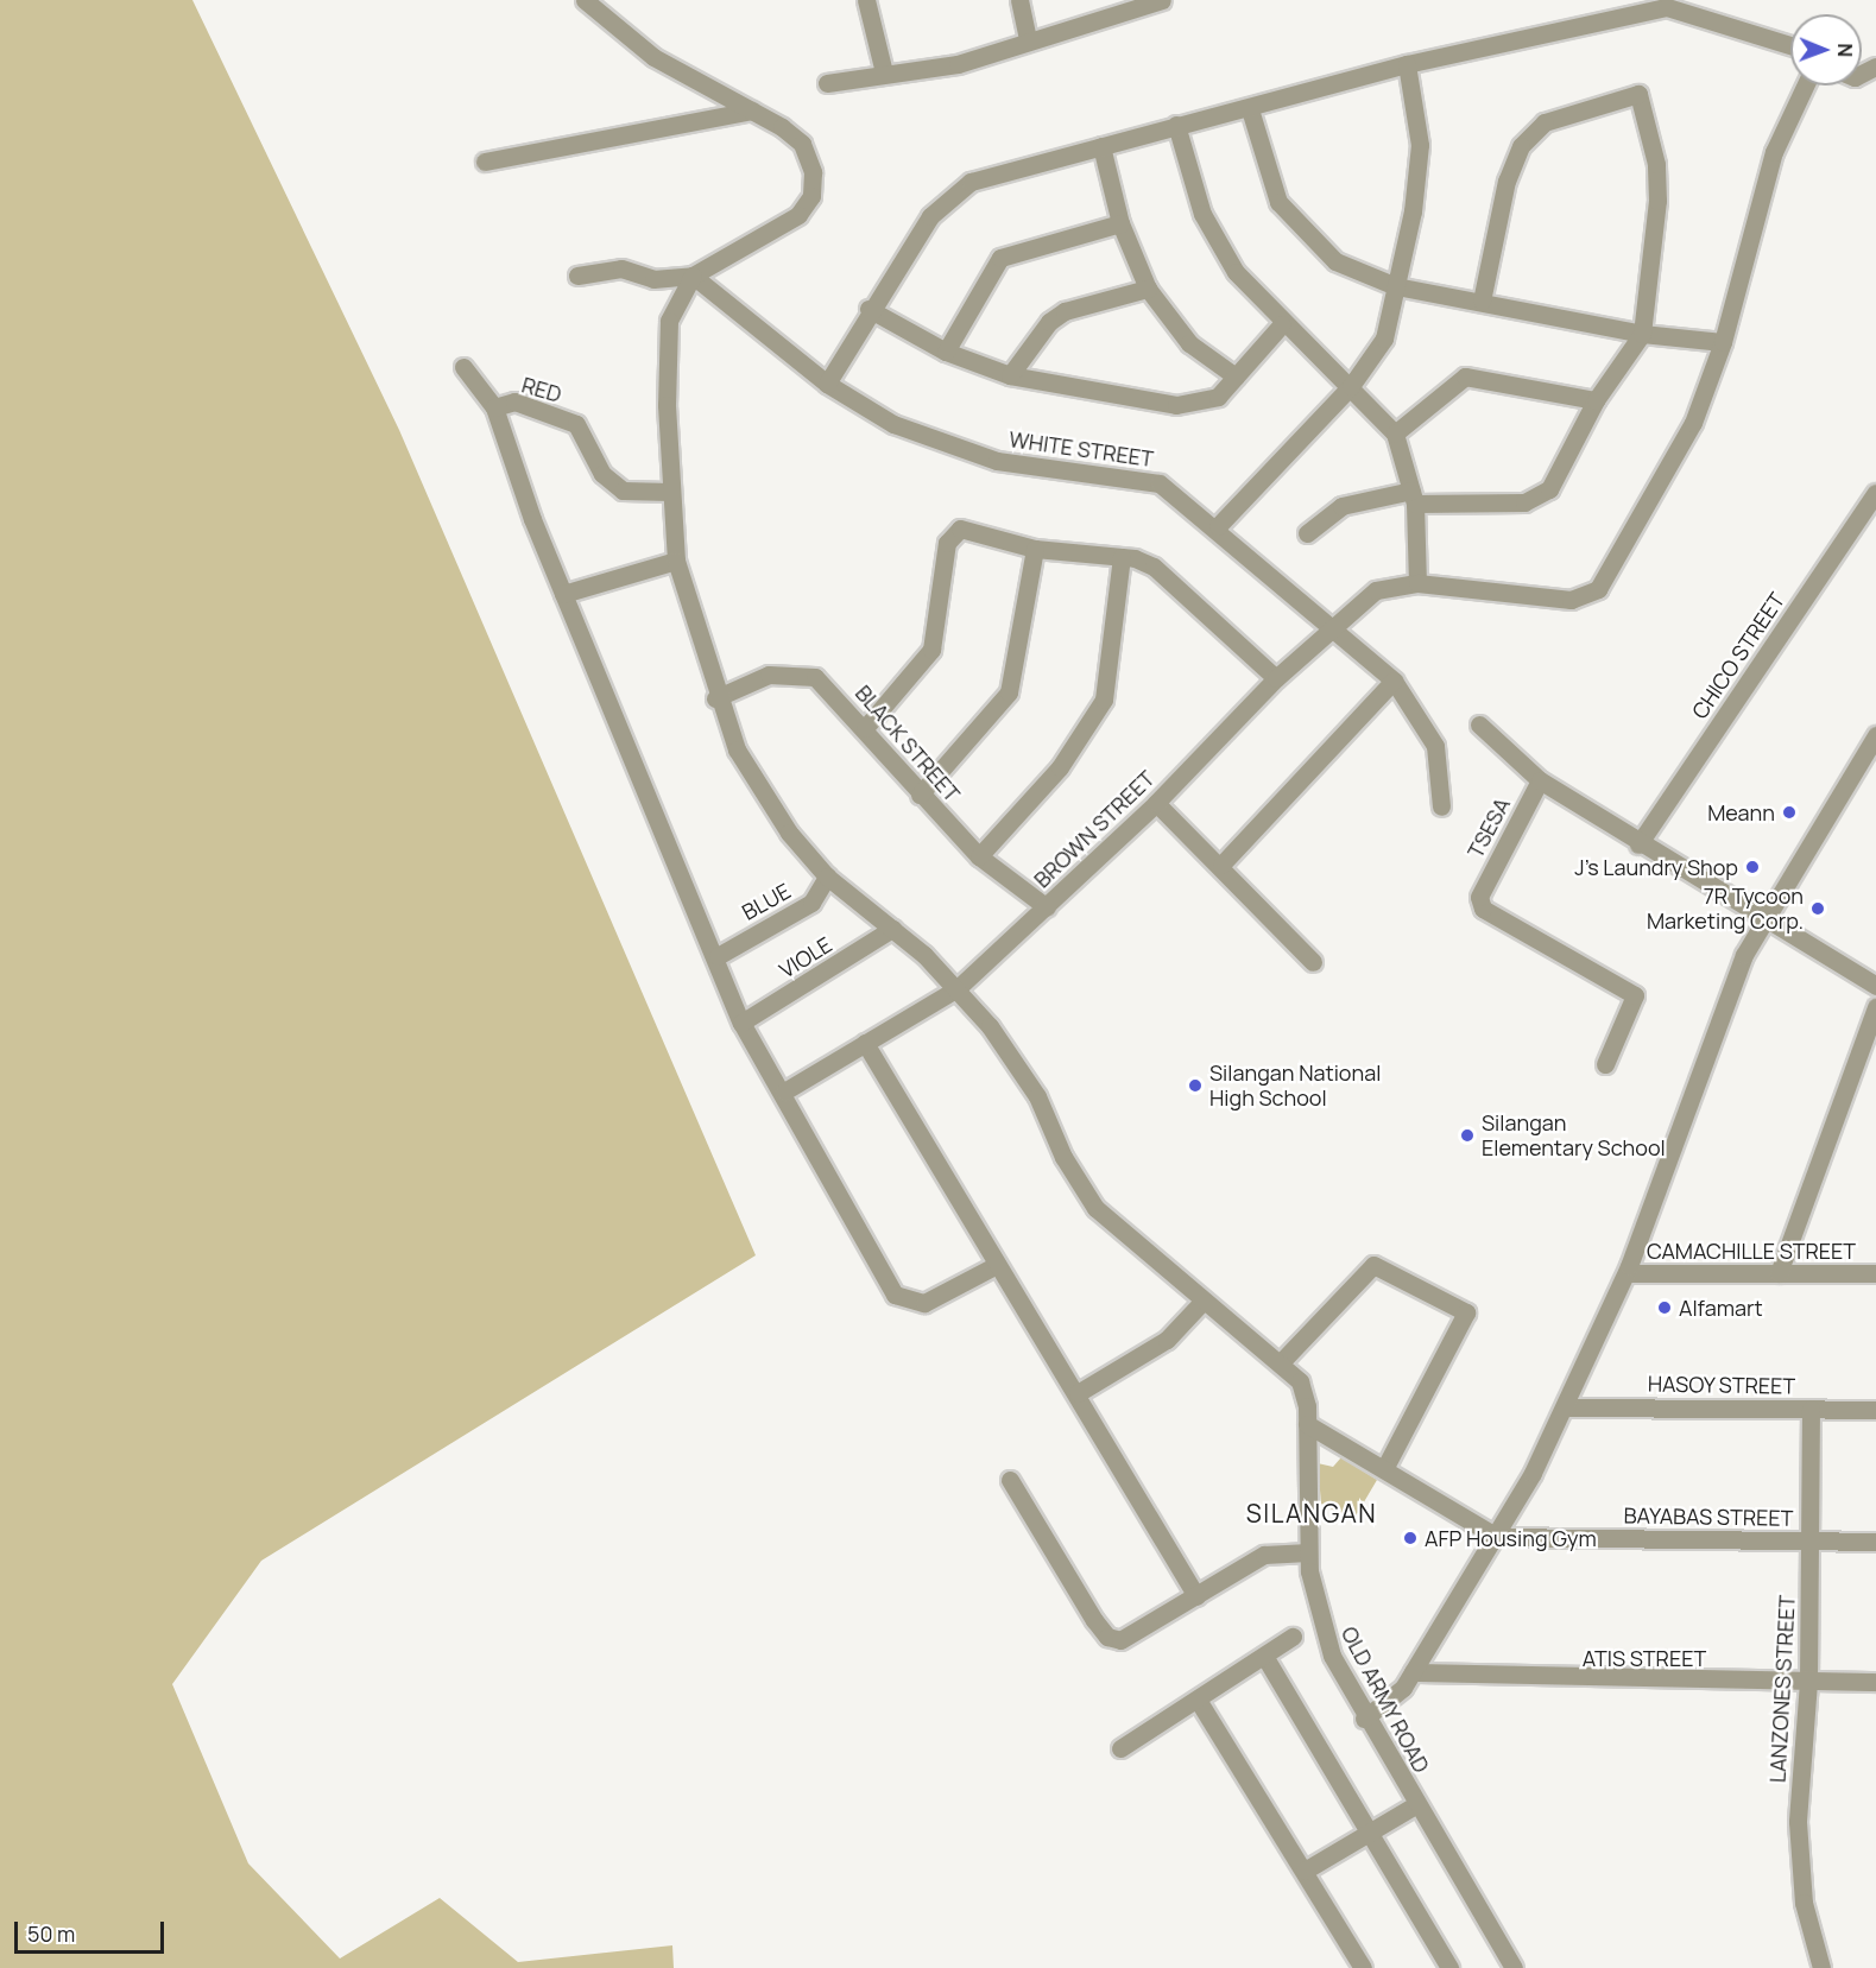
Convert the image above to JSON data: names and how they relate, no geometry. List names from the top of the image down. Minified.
{"streets":{"street":["RED","WHITE STREET","CHICO STREET","BLACK STREET","TSESA","BROWN STREET","BLUE","VIOLE","CAMACHILLE STREET","HASOY STREET","BAYABAS STREET","ATIS STREET","LANZONES STREET","OLD ARMY ROAD"]},"crossings":[["RED","OLD ARMY ROAD"],["WHITE STREET","BROWN STREET"],["WHITE STREET","OLD ARMY ROAD"],["BLACK STREET","BROWN STREET"],["BLACK STREET","OLD ARMY ROAD"],["BROWN STREET","OLD ARMY ROAD"],["BLUE","OLD ARMY ROAD"],["VIOLE","OLD ARMY ROAD"],["HASOY STREET","LANZONES STREET"],["BAYABAS STREET","LANZONES STREET"],["ATIS STREET","LANZONES STREET"]],"districts":["SILANGAN"],"places":["Meann","J's Laundry Shop","7R Tycoon Marketing Corp.","Silangan National High School","Silangan Elementary School","Alfamart","AFP Housing Gym"],"scale_bar":"50 m","north":"right"}
